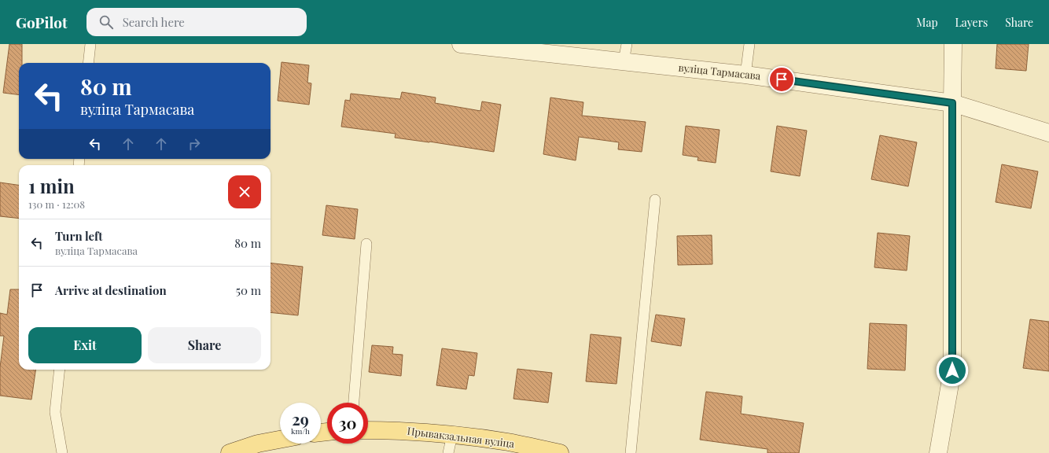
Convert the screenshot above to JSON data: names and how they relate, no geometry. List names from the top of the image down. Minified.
{"streets":{"main road":["Прывакзальная вуліца"],"street":["вуліца Тармасава"]},"page":{"header":"GoPilot","search":"Search here","nav":["Map","Layers","Share"],"turn":["80 m","вуліца Тармасава"],"heading":["1 min","130 m · 12:08"],"list":[{"name":"Turn left","note":"вуліца Тармасава","value":"80 m"},{"name":"Arrive at destination","value":"50 m"}],"buttons":["Exit","Share"],"speed":"29 km/h","limit":"30"}}
